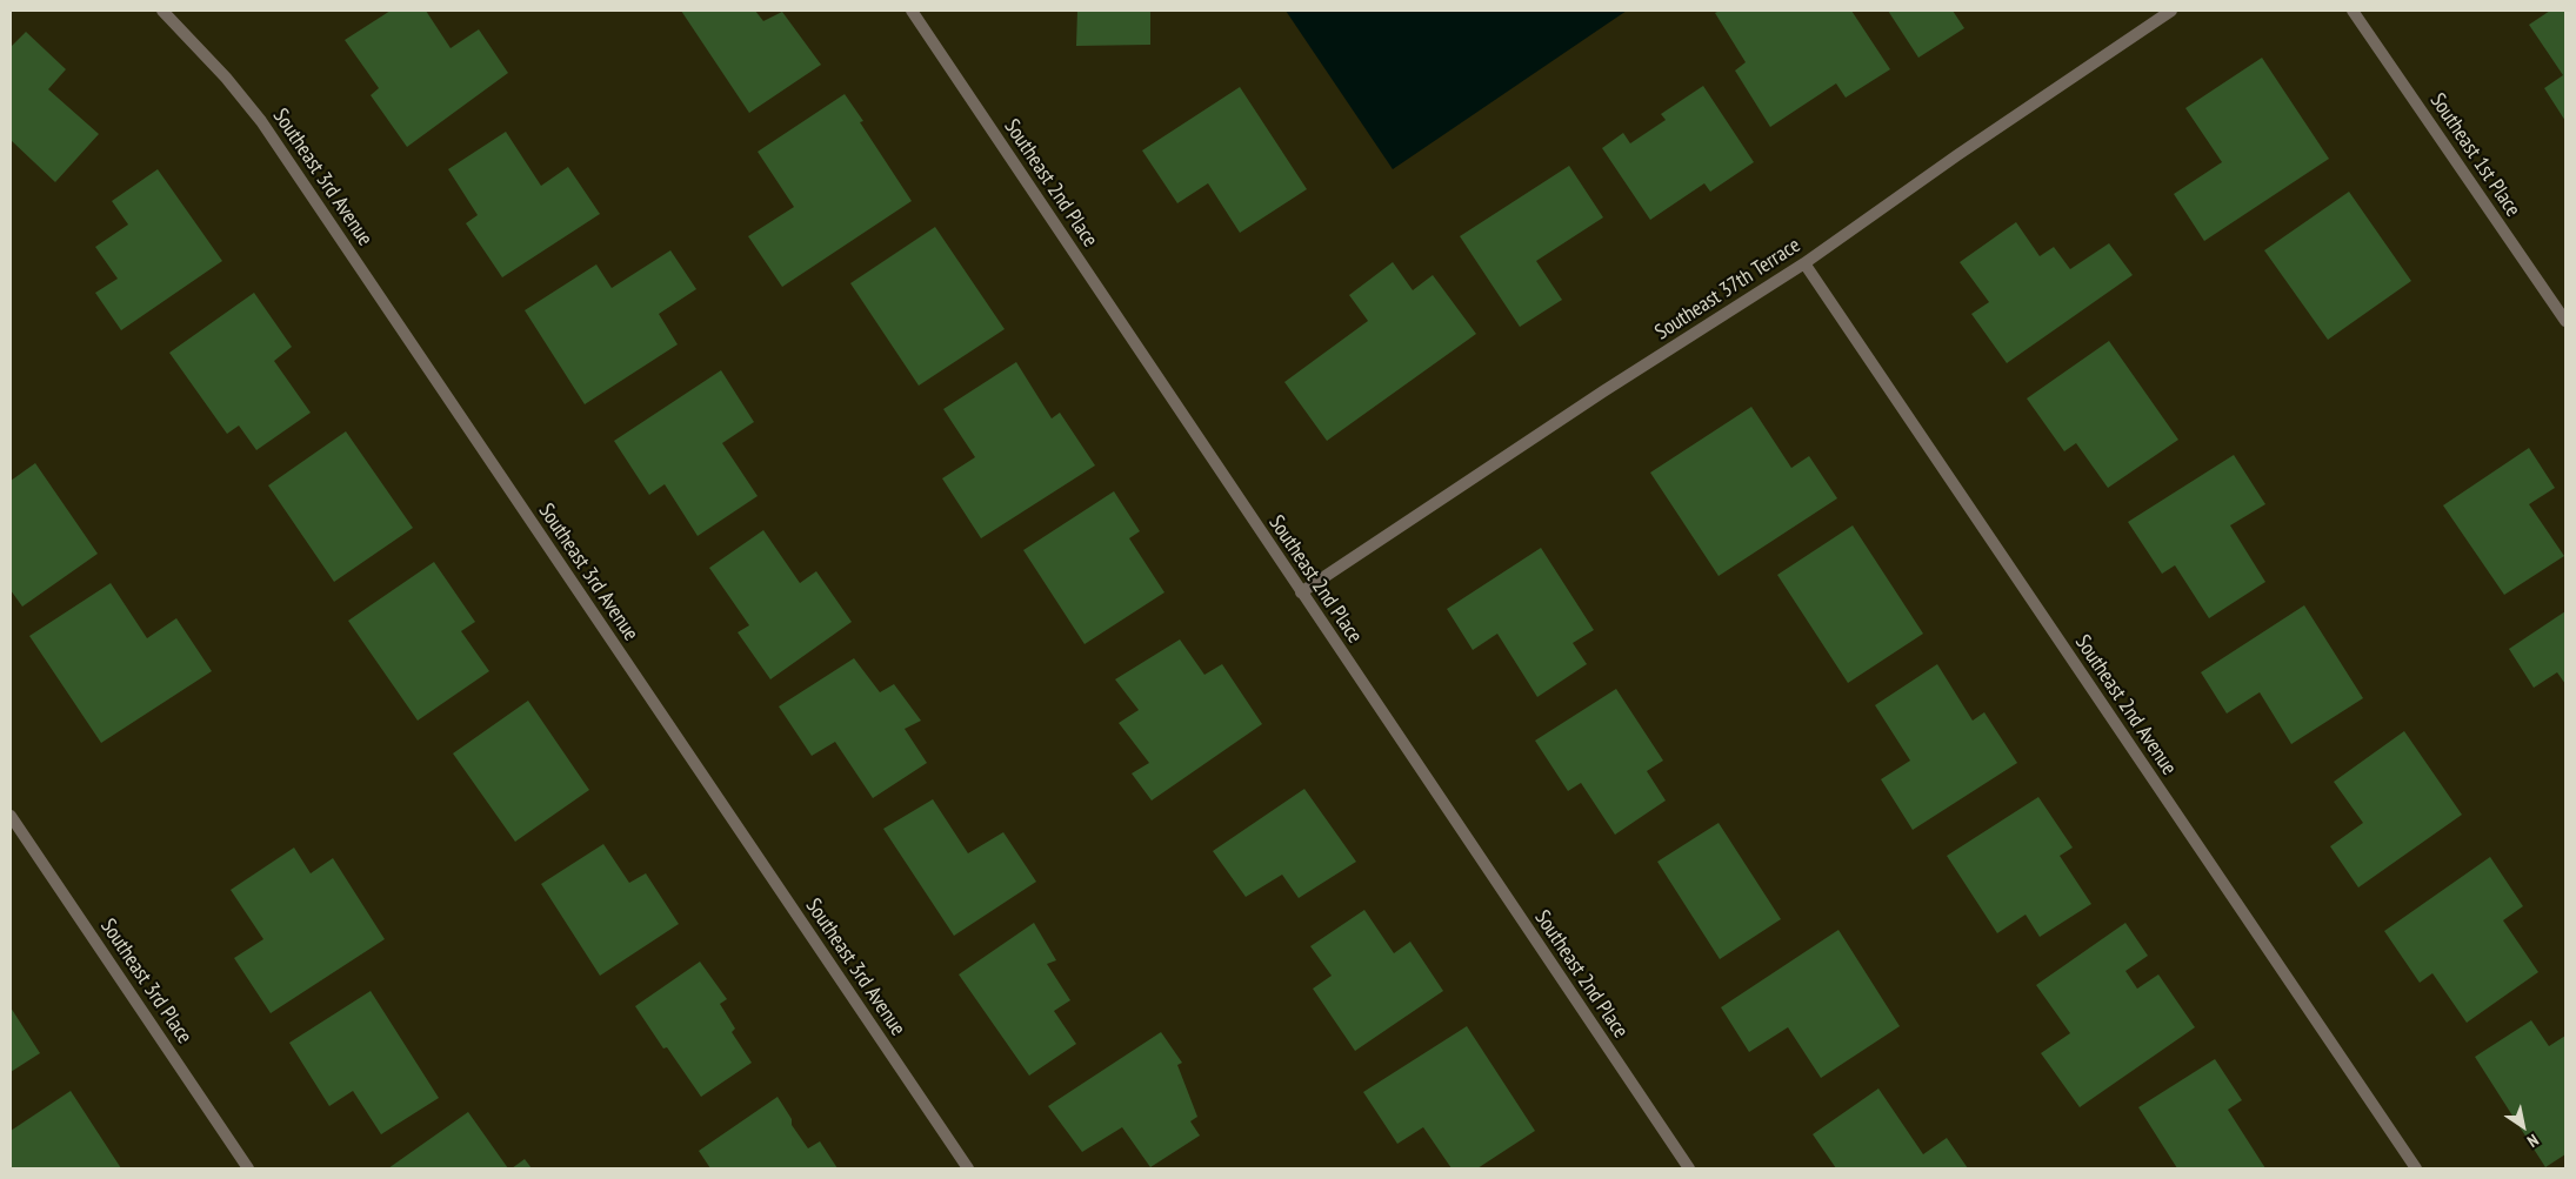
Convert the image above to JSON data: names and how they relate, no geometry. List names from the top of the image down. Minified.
{"streets":{"street":["Southeast 1st Place","Southeast 3rd Avenue","Southeast 2nd Place","Southeast 37th Terrace","Southeast 2nd Avenue","Southeast 3rd Place"]},"crossings":[["Southeast 2nd Place","Southeast 37th Terrace"],["Southeast 37th Terrace","Southeast 2nd Avenue"]],"north":"bottom right"}
